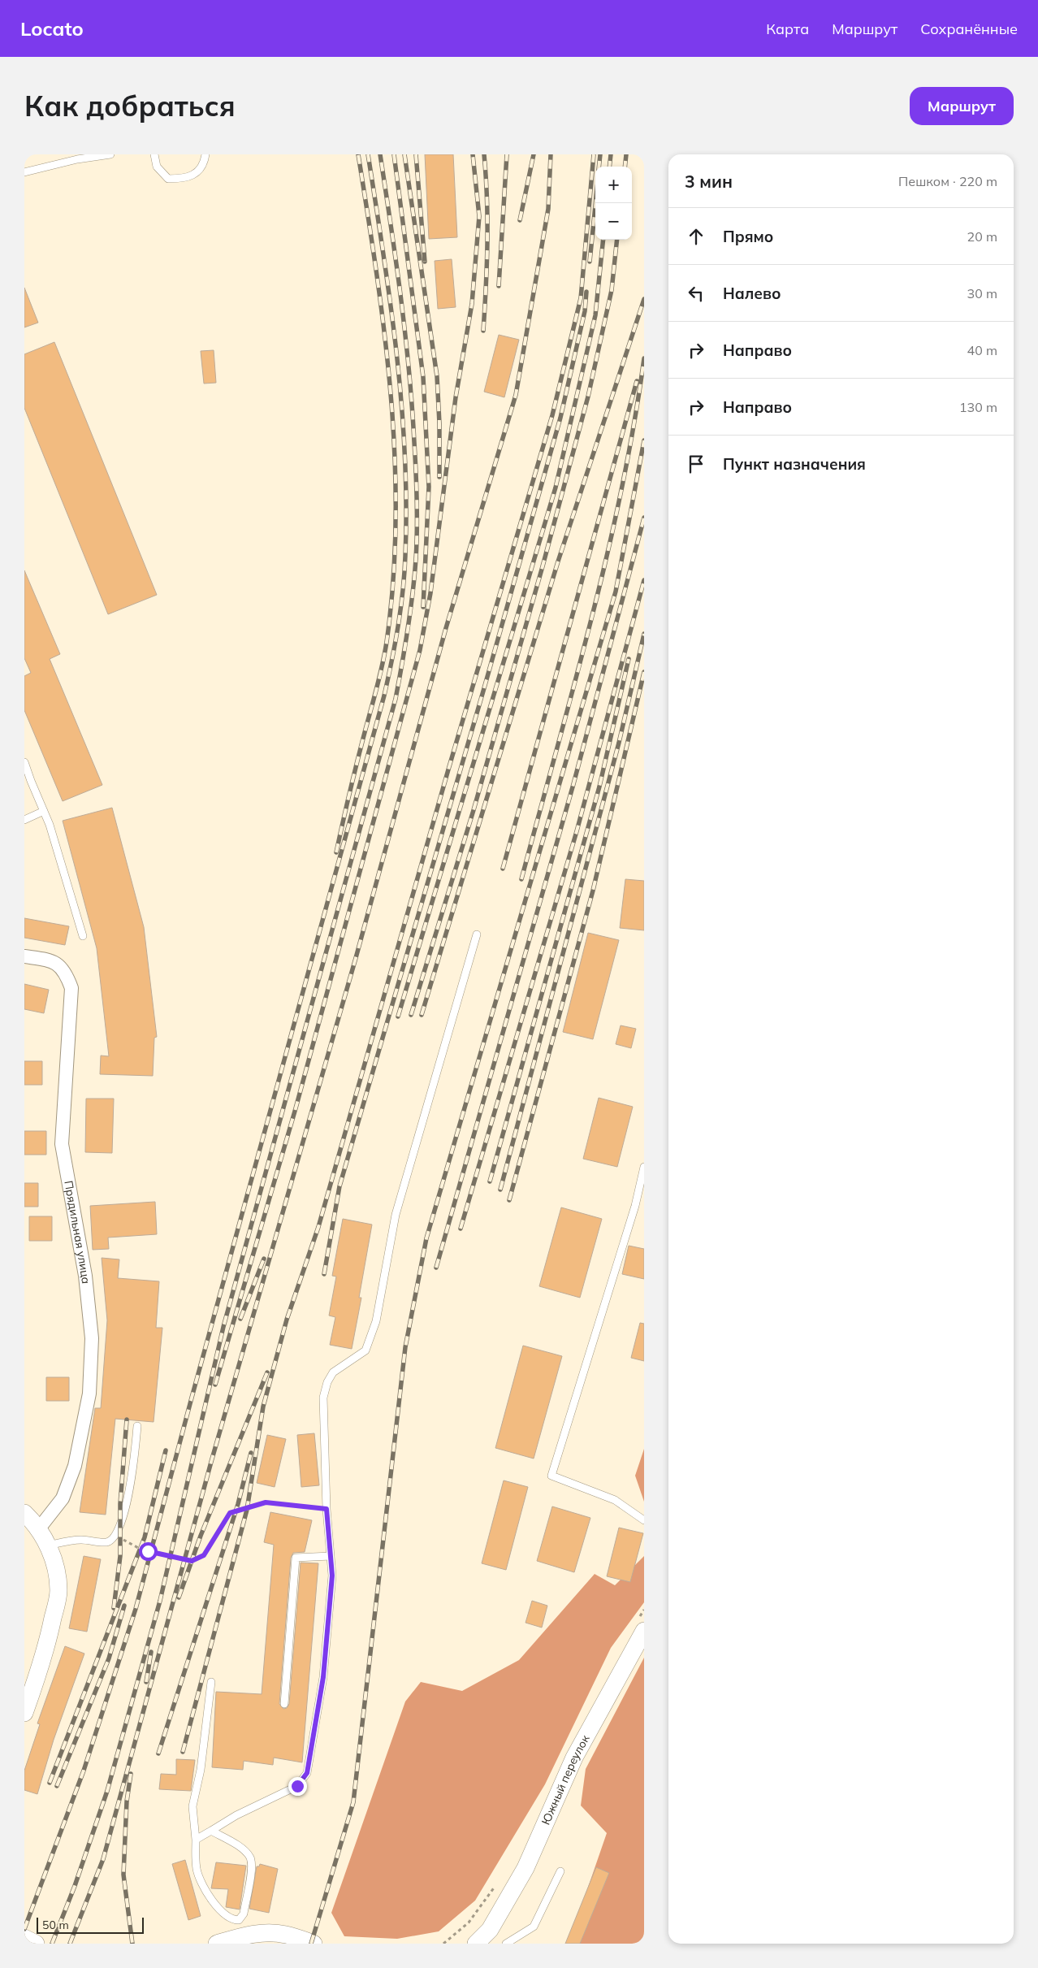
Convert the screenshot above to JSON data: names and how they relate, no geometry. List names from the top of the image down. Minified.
{"streets":{"street":["Прядильная улица","Южный переулок"]},"scale_bar":"50 m","page":{"header":"Locato","nav":["Карта","Маршрут","Сохранённые"],"buttons":"Маршрут","title":"Как добраться","heading":["3 мин","Пешком · 220 m"],"map_buttons":["+","−"],"list":[["Прямо","20 m"],["Налево","30 m"],["Направо","40 m"],["Направо","130 m"],"Пункт назначения"],"scale":"50 m"}}
